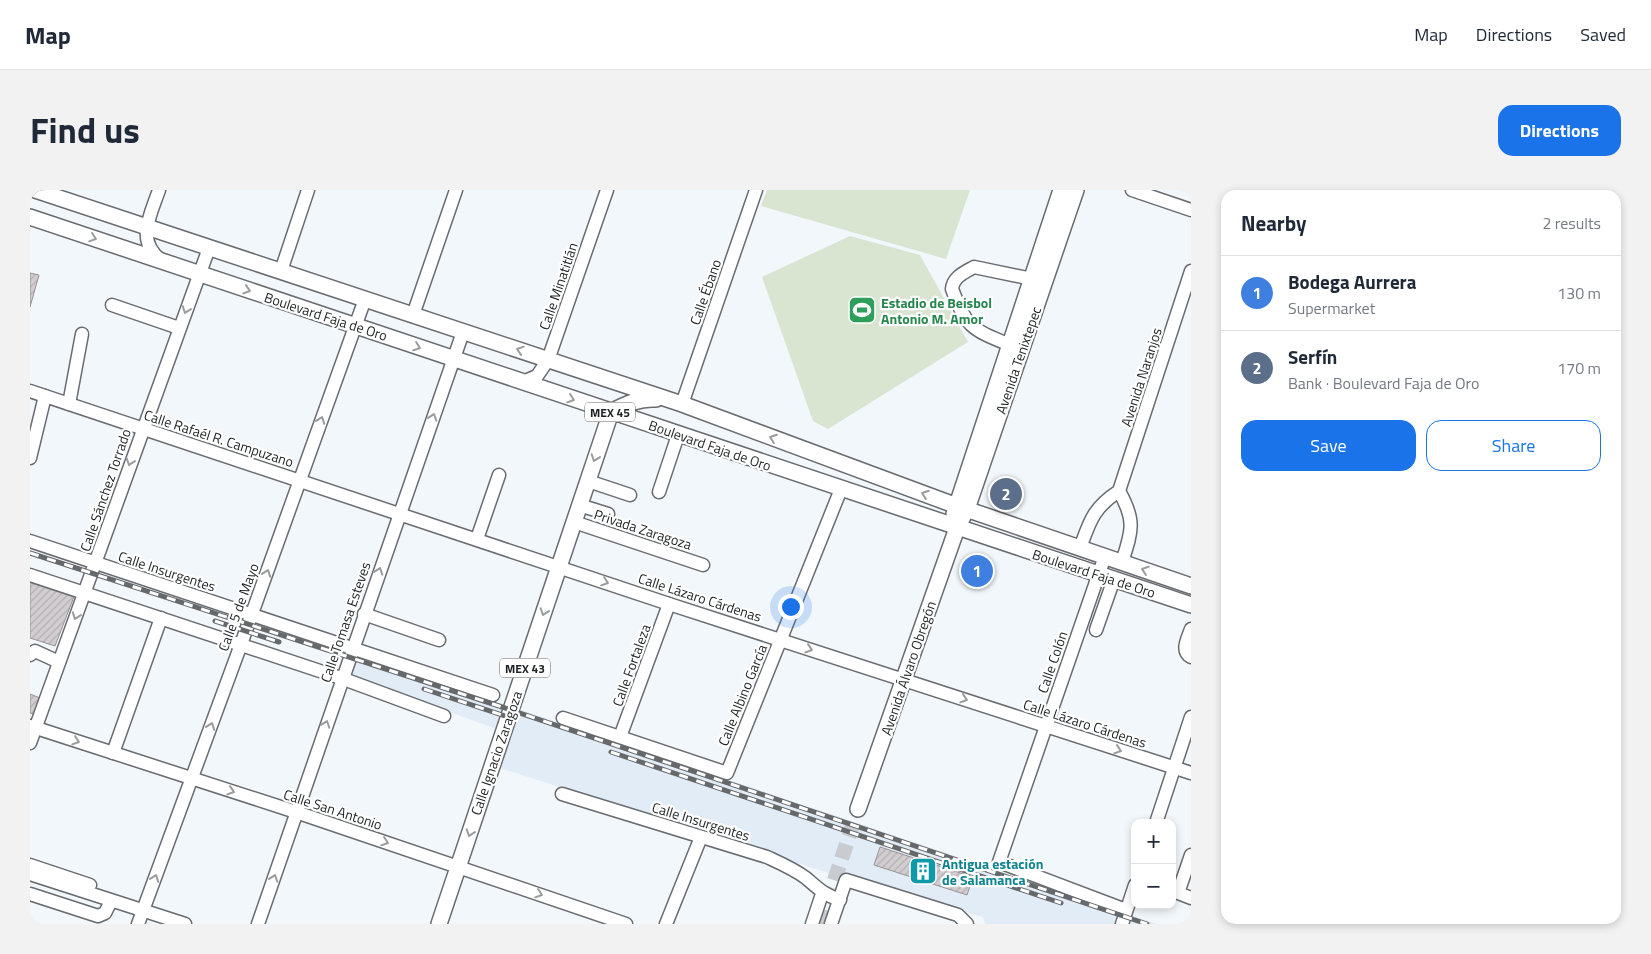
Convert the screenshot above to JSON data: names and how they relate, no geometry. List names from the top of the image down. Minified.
{"streets":{"main road":["Boulevard Faja de Oro","Avenida Tenixtepec","MEX 45","MEX 43","Avenida Álvaro Obregón","Calle Ignacio Zaragoza"],"street":["Calle Minatitlán","Calle Ébano","Avenida Naranjos","Calle Rafaél R. Campuzano","Calle Sánchez Torrado","Privada Zaragoza","Calle Insurgentes","Calle Lázaro Cárdenas","Calle 5 de Mayo","Calle Tomasa Esteves","Calle Colón","Calle Fortaleza","Calle Albino García","Calle San Antonio"]},"crossings":[["Calle Minatitlán","Boulevard Faja de Oro"],["Calle Ébano","Boulevard Faja de Oro"],["Boulevard Faja de Oro","Avenida Tenixtepec"],["Boulevard Faja de Oro","Calle Sánchez Torrado"],["Boulevard Faja de Oro","Calle 5 de Mayo"],["Boulevard Faja de Oro","Calle Tomasa Esteves"],["Boulevard Faja de Oro","Calle Colón"],["Boulevard Faja de Oro","Avenida Álvaro Obregón"],["Boulevard Faja de Oro","Calle Albino García"],["Boulevard Faja de Oro","Calle Ignacio Zaragoza"],["Avenida Tenixtepec","Avenida Álvaro Obregón"],["Calle Rafaél R. Campuzano","Calle Sánchez Torrado"],["Calle Rafaél R. Campuzano","Calle Lázaro Cárdenas"],["Calle Rafaél R. Campuzano","Calle 5 de Mayo"],["Calle Rafaél R. Campuzano","Calle Tomasa Esteves"],["Calle Sánchez Torrado","Calle Insurgentes"],["Calle Sánchez Torrado","Calle San Antonio"],["Privada Zaragoza","Calle Ignacio Zaragoza"],["Calle Insurgentes","Calle 5 de Mayo"],["Calle Insurgentes","Calle Tomasa Esteves"],["Calle Lázaro Cárdenas","Calle Tomasa Esteves"],["Calle Lázaro Cárdenas","Calle Colón"],["Calle Lázaro Cárdenas","Calle Fortaleza"],["Calle Lázaro Cárdenas","Avenida Álvaro Obregón"],["Calle Lázaro Cárdenas","Calle Albino García"],["Calle Lázaro Cárdenas","Calle Ignacio Zaragoza"],["Calle 5 de Mayo","Calle San Antonio"],["Calle Tomasa Esteves","Calle San Antonio"],["Calle Fortaleza","Calle Albino García"],["Calle Ignacio Zaragoza","Calle San Antonio"]],"one_way":["Calle Lázaro Cárdenas","Calle 5 de Mayo","Calle Tomasa Esteves","Calle Ignacio Zaragoza","Calle San Antonio"],"places":{"sports":["Estadio de Beisbol Antonio M. Amor"],"building":["Antigua estación de Salamanca"]},"page":{"header":"Map","nav":["Map","Directions","Saved"],"title":"Find us","buttons":["Directions",["Save","Share"]],"heading":["Nearby","2 results"],"list":[{"mark":"1","name":"Bodega Aurrera","note":"Supermarket","value":"130 m"},{"mark":"2","name":"Serfín","note":"Bank · Boulevard Faja de Oro","value":"170 m"}],"pins":["2","1"],"map_buttons":["+","−"]}}
